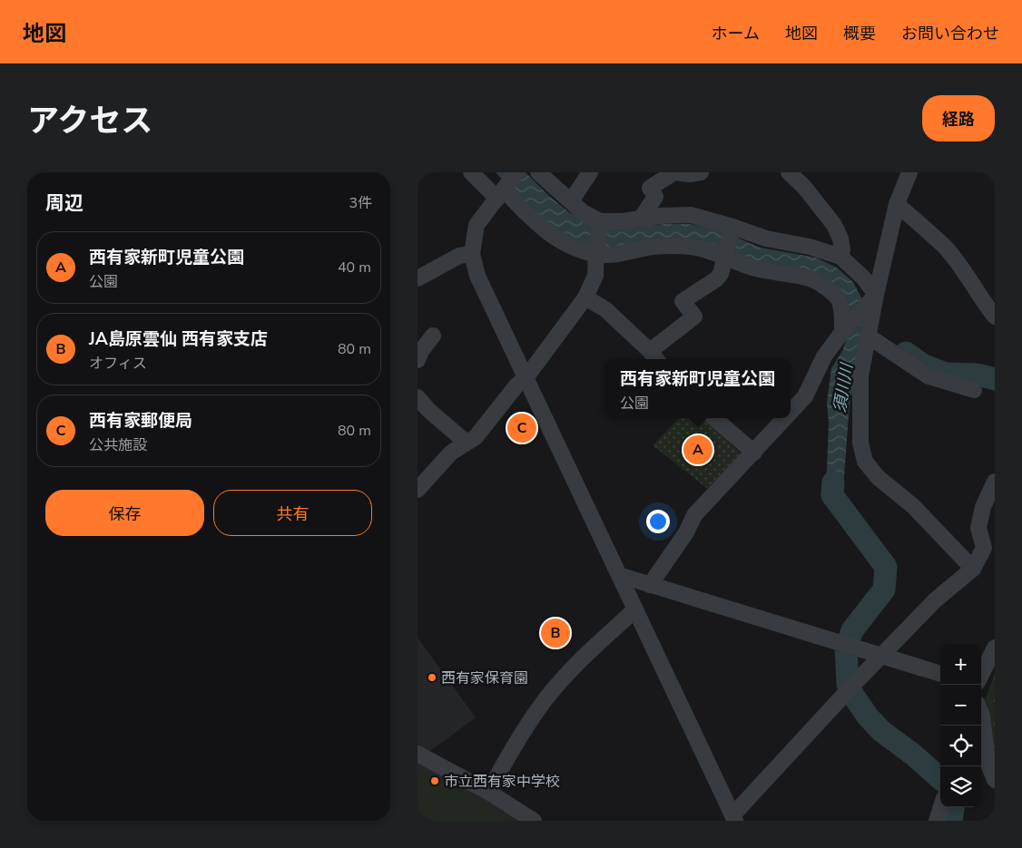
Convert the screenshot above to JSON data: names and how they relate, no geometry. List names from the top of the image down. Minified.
{"water":["須川川"],"places":["西有家保育園","市立西有家中学校"],"page":{"header":"地図","nav":["ホーム","地図","概要","お問い合わせ"],"title":"アクセス","buttons":["経路",["保存","共有"]],"heading":["周辺","3件"],"list":[{"mark":"A","name":"西有家新町児童公園","note":"公園","value":"40 m"},{"mark":"B","name":"JA島原雲仙 西有家支店","note":"オフィス","value":"80 m"},{"mark":"C","name":"西有家郵便局","note":"公共施設","value":"80 m"}],"popup":["西有家新町児童公園","公園"],"pins":["C","A","B"],"map_buttons":["+","−"]}}
